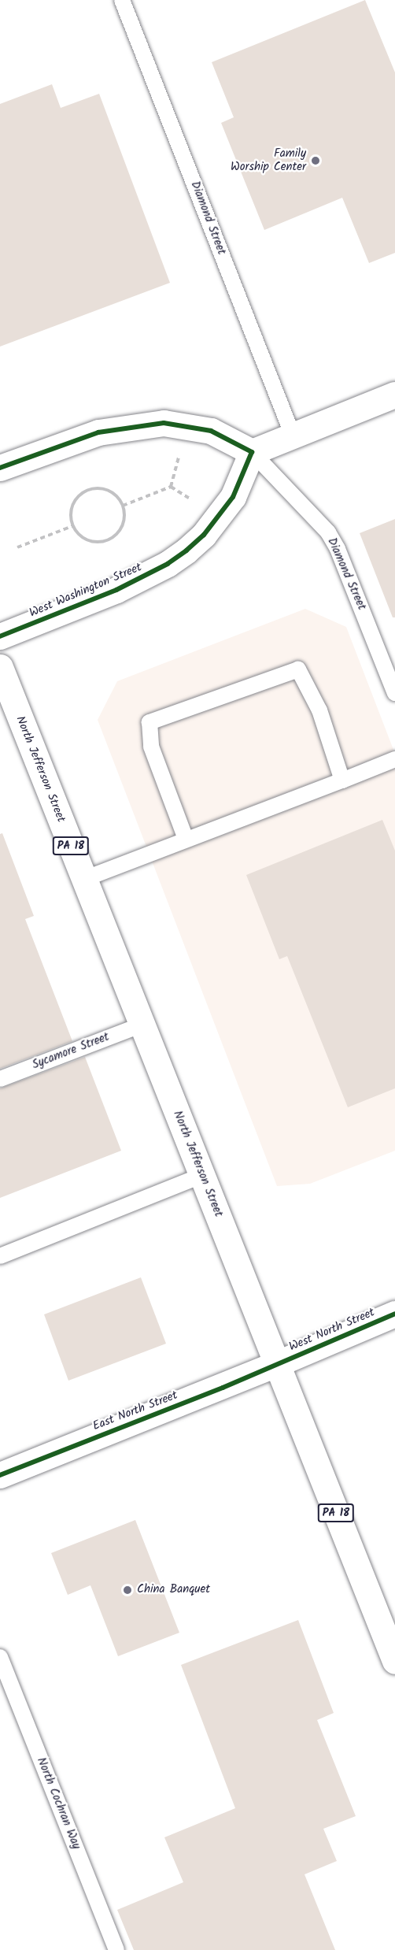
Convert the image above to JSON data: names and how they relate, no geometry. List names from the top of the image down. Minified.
{"streets":{"street":["West Washington Street","North Jefferson Street","PA 18","West North Street","East North Street"],"lane":["Diamond Street","Sycamore Street","North Cochran Way"]},"crossings":[["Diamond Street","West Washington Street"],["North Jefferson Street","Sycamore Street"],["North Jefferson Street","West North Street"],["North Jefferson Street","East North Street"],["West North Street","East North Street"]],"places":["Family Worship Center","China Banquet"]}
